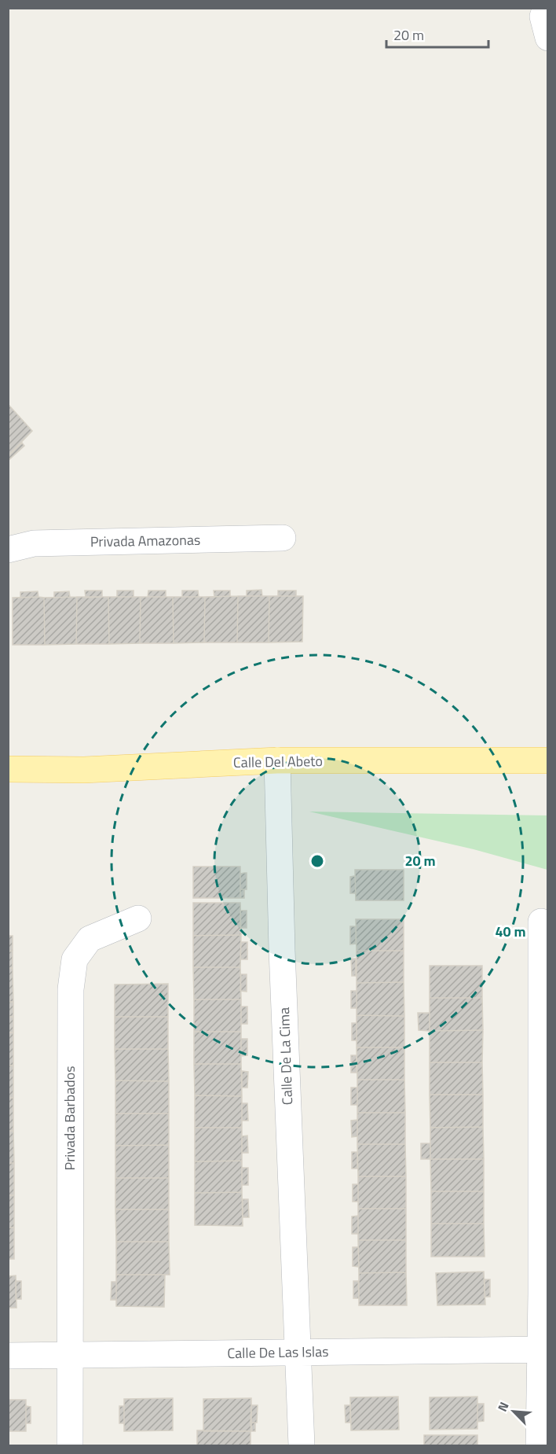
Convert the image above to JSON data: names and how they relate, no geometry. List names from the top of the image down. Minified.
{"streets":{"main road":["Calle Del Abeto"],"street":["Privada Amazonas","Calle De La Cima","Privada Barbados","Calle De Las Islas"]},"crossings":[["Calle Del Abeto","Calle De La Cima"],["Calle De La Cima","Calle De Las Islas"],["Privada Barbados","Calle De Las Islas"]],"scale_bar":"20 m","north":"top left","rings":["20 m","40 m"]}
